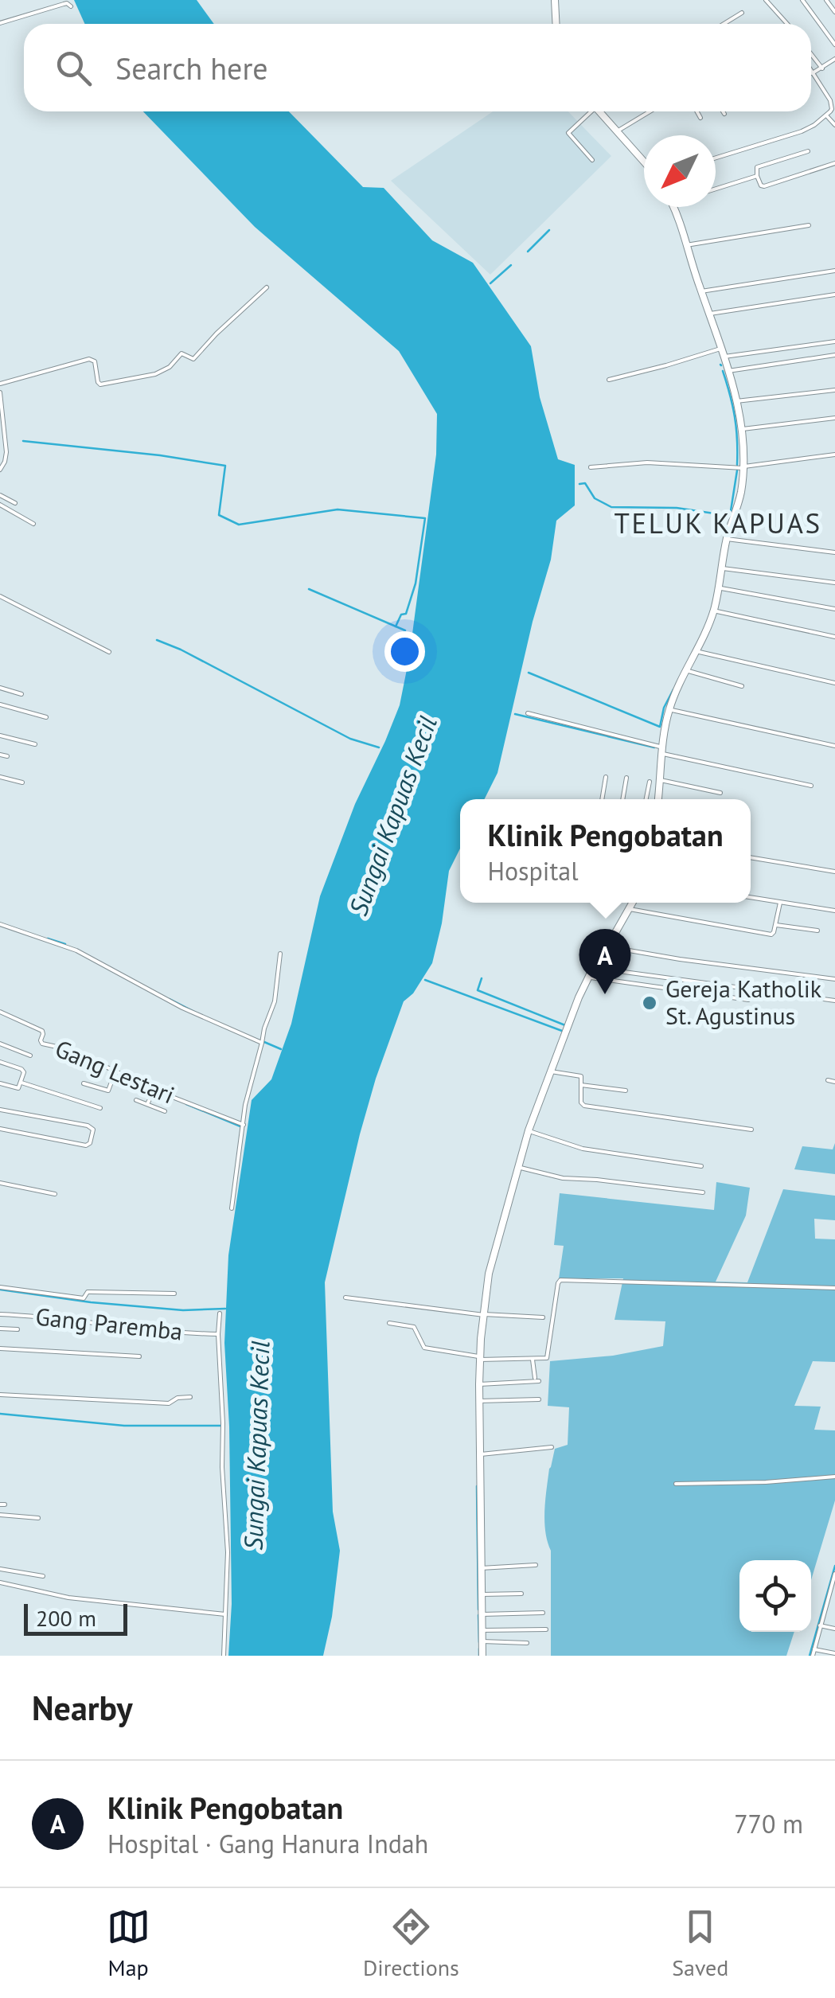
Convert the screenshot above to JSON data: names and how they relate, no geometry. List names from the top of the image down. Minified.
{"streets":{"street":["Gang Lestari","Gang Paremba"]},"districts":["TELUK KAPUAS"],"water":["Sungai Kapuas Kecil"],"places":["Gereja Katholik St. Agustinus"],"scale_bar":"200 m","north":"bottom left","page":{"search":"Search here","popup":["Klinik Pengobatan","Hospital"],"pins":"A","scale":"200 m","heading":"Nearby","list":[{"mark":"A","name":"Klinik Pengobatan","note":"Hospital · Gang Hanura Indah","value":"770 m"}],"nav":["Map","Directions","Saved"]}}
